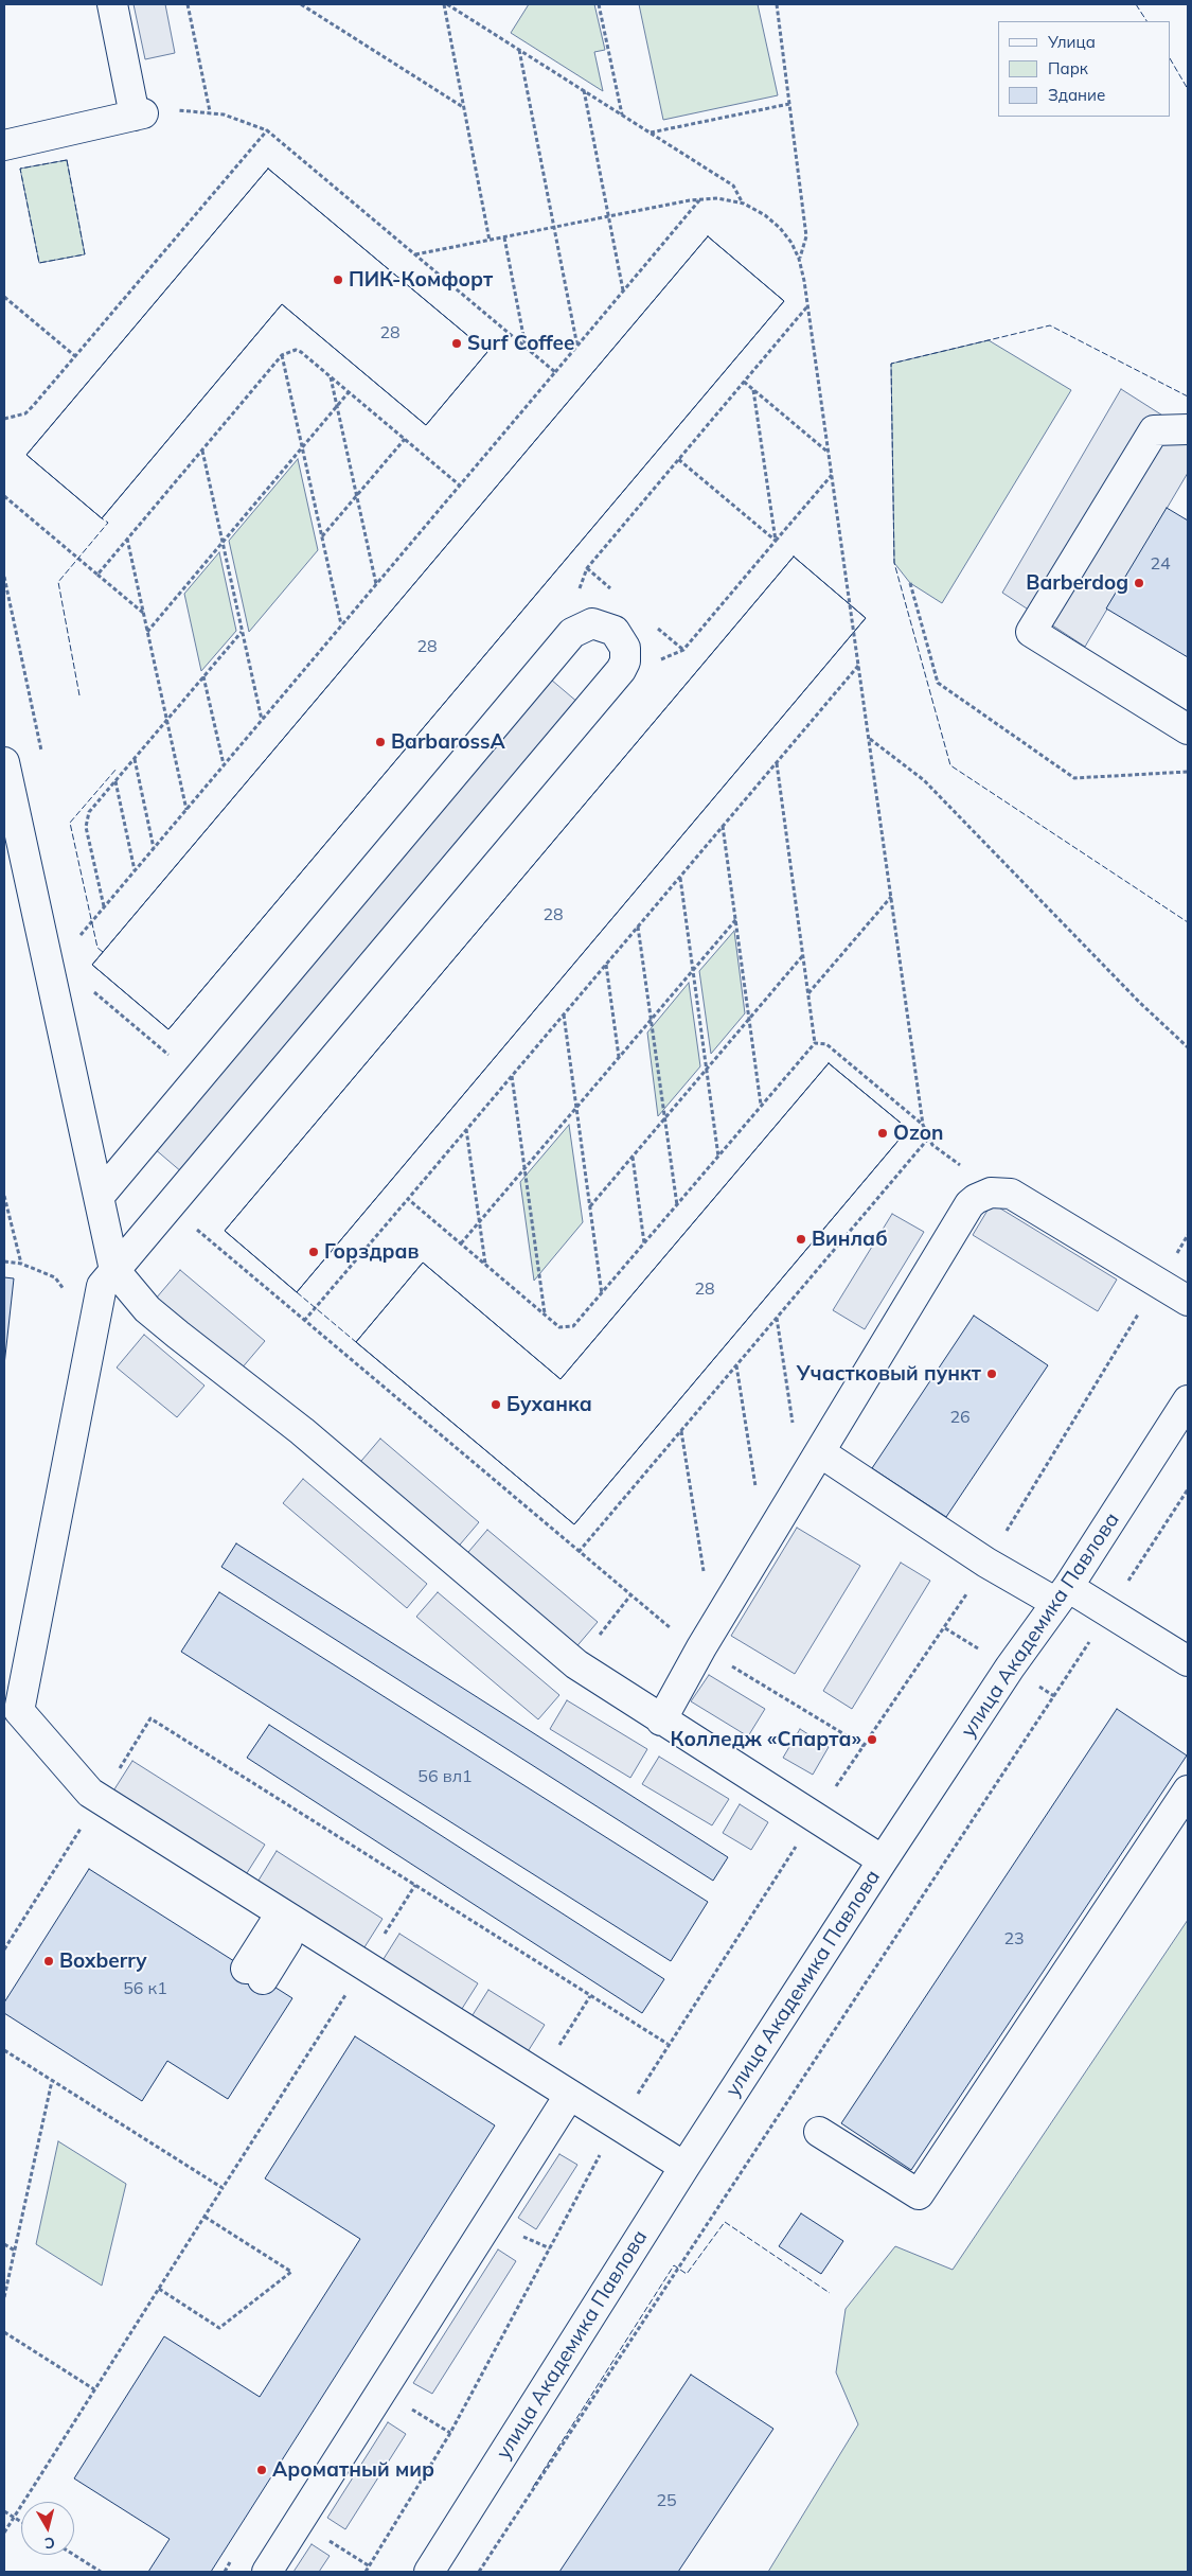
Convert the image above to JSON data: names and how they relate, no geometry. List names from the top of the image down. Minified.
{"streets":{"street":["улица Академика Павлова"]},"places":["ПИК-Комфорт","Surf Coffee","Barberdog","BarbarossA","Ozon","Винлаб","Горздрав","Участковый пункт","Буханка","Колледж «Спарта»","Boxberry","Ароматный мир"],"house_numbers":["28","24","28","28","28","26","56 вл1","23","56 к1","25"],"legend":["Улица","Парк","Здание"],"north":"bottom"}
